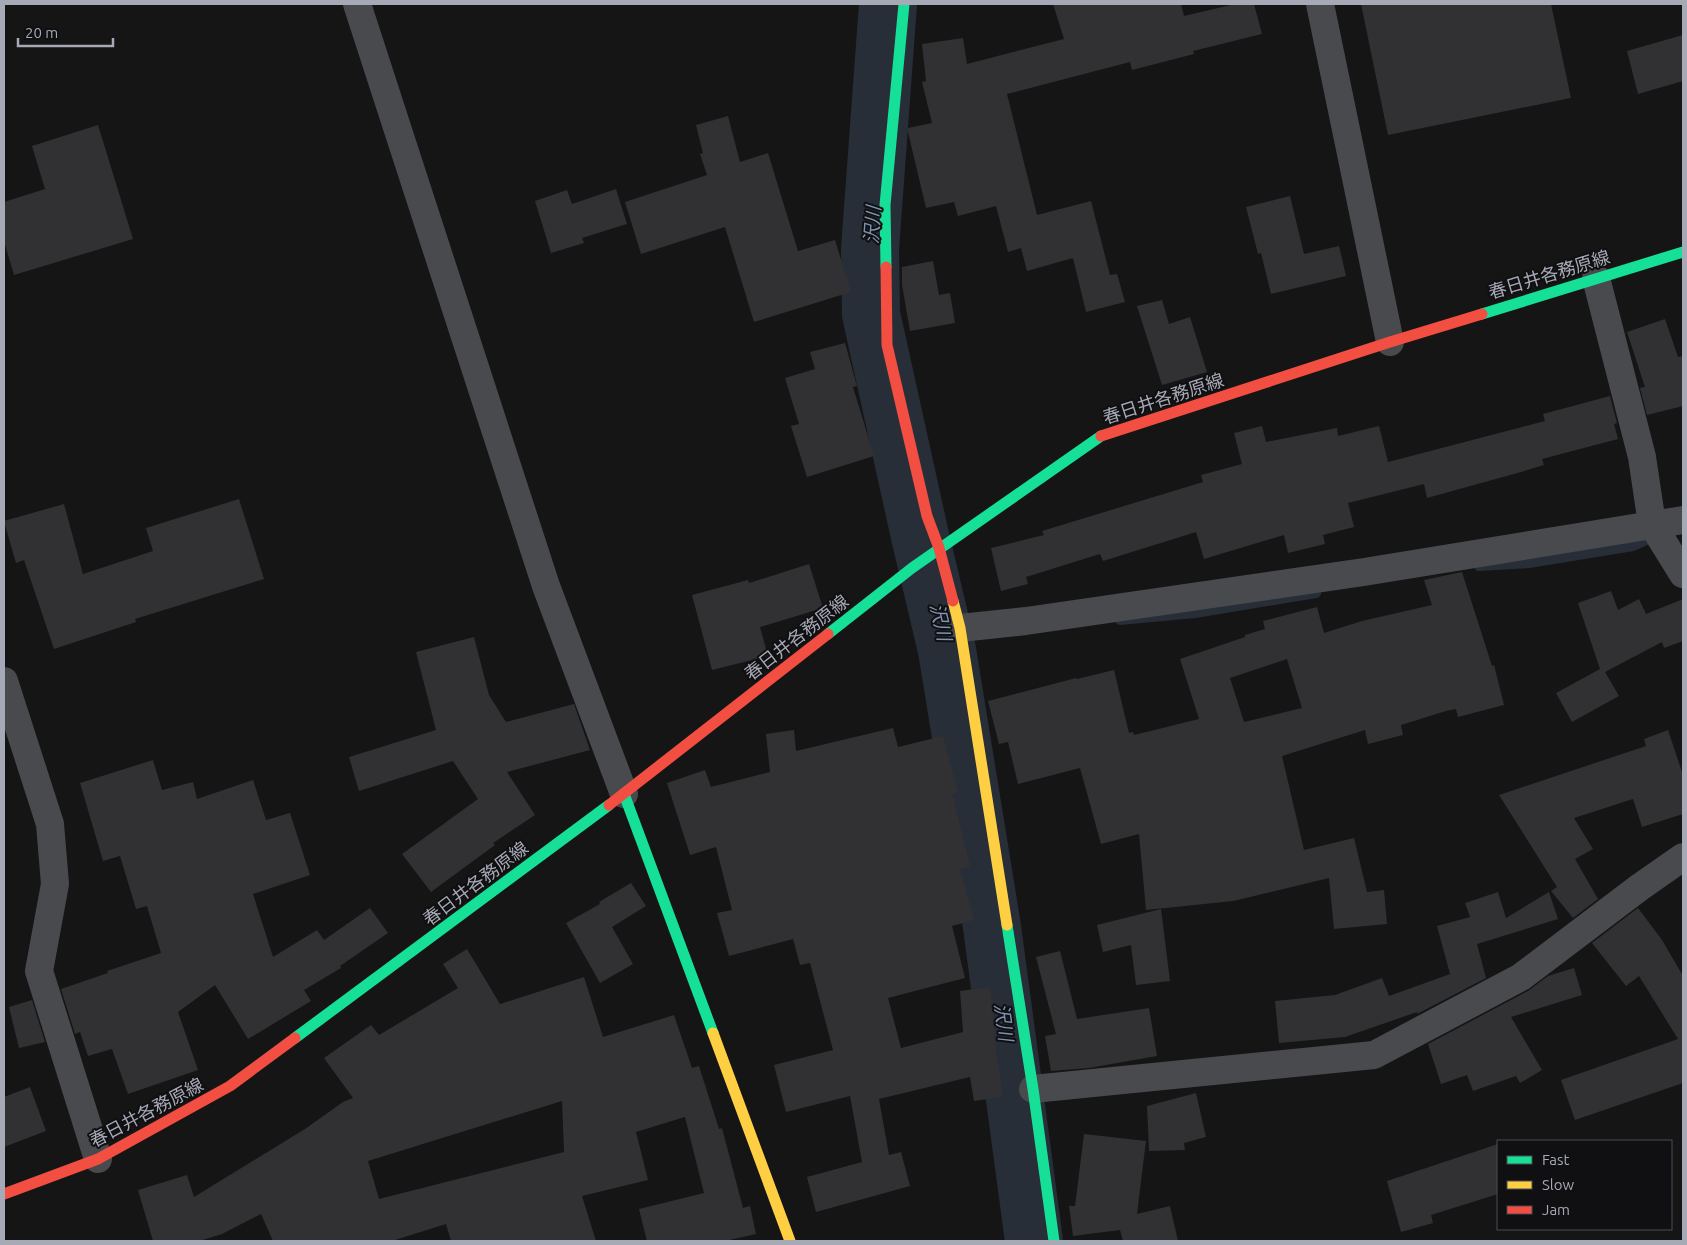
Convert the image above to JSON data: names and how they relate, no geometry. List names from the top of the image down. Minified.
{"streets":{"main road":["春日井各務原線"]},"water":["沢川"],"legend":["Fast","Slow","Jam"],"scale_bar":"20 m"}
